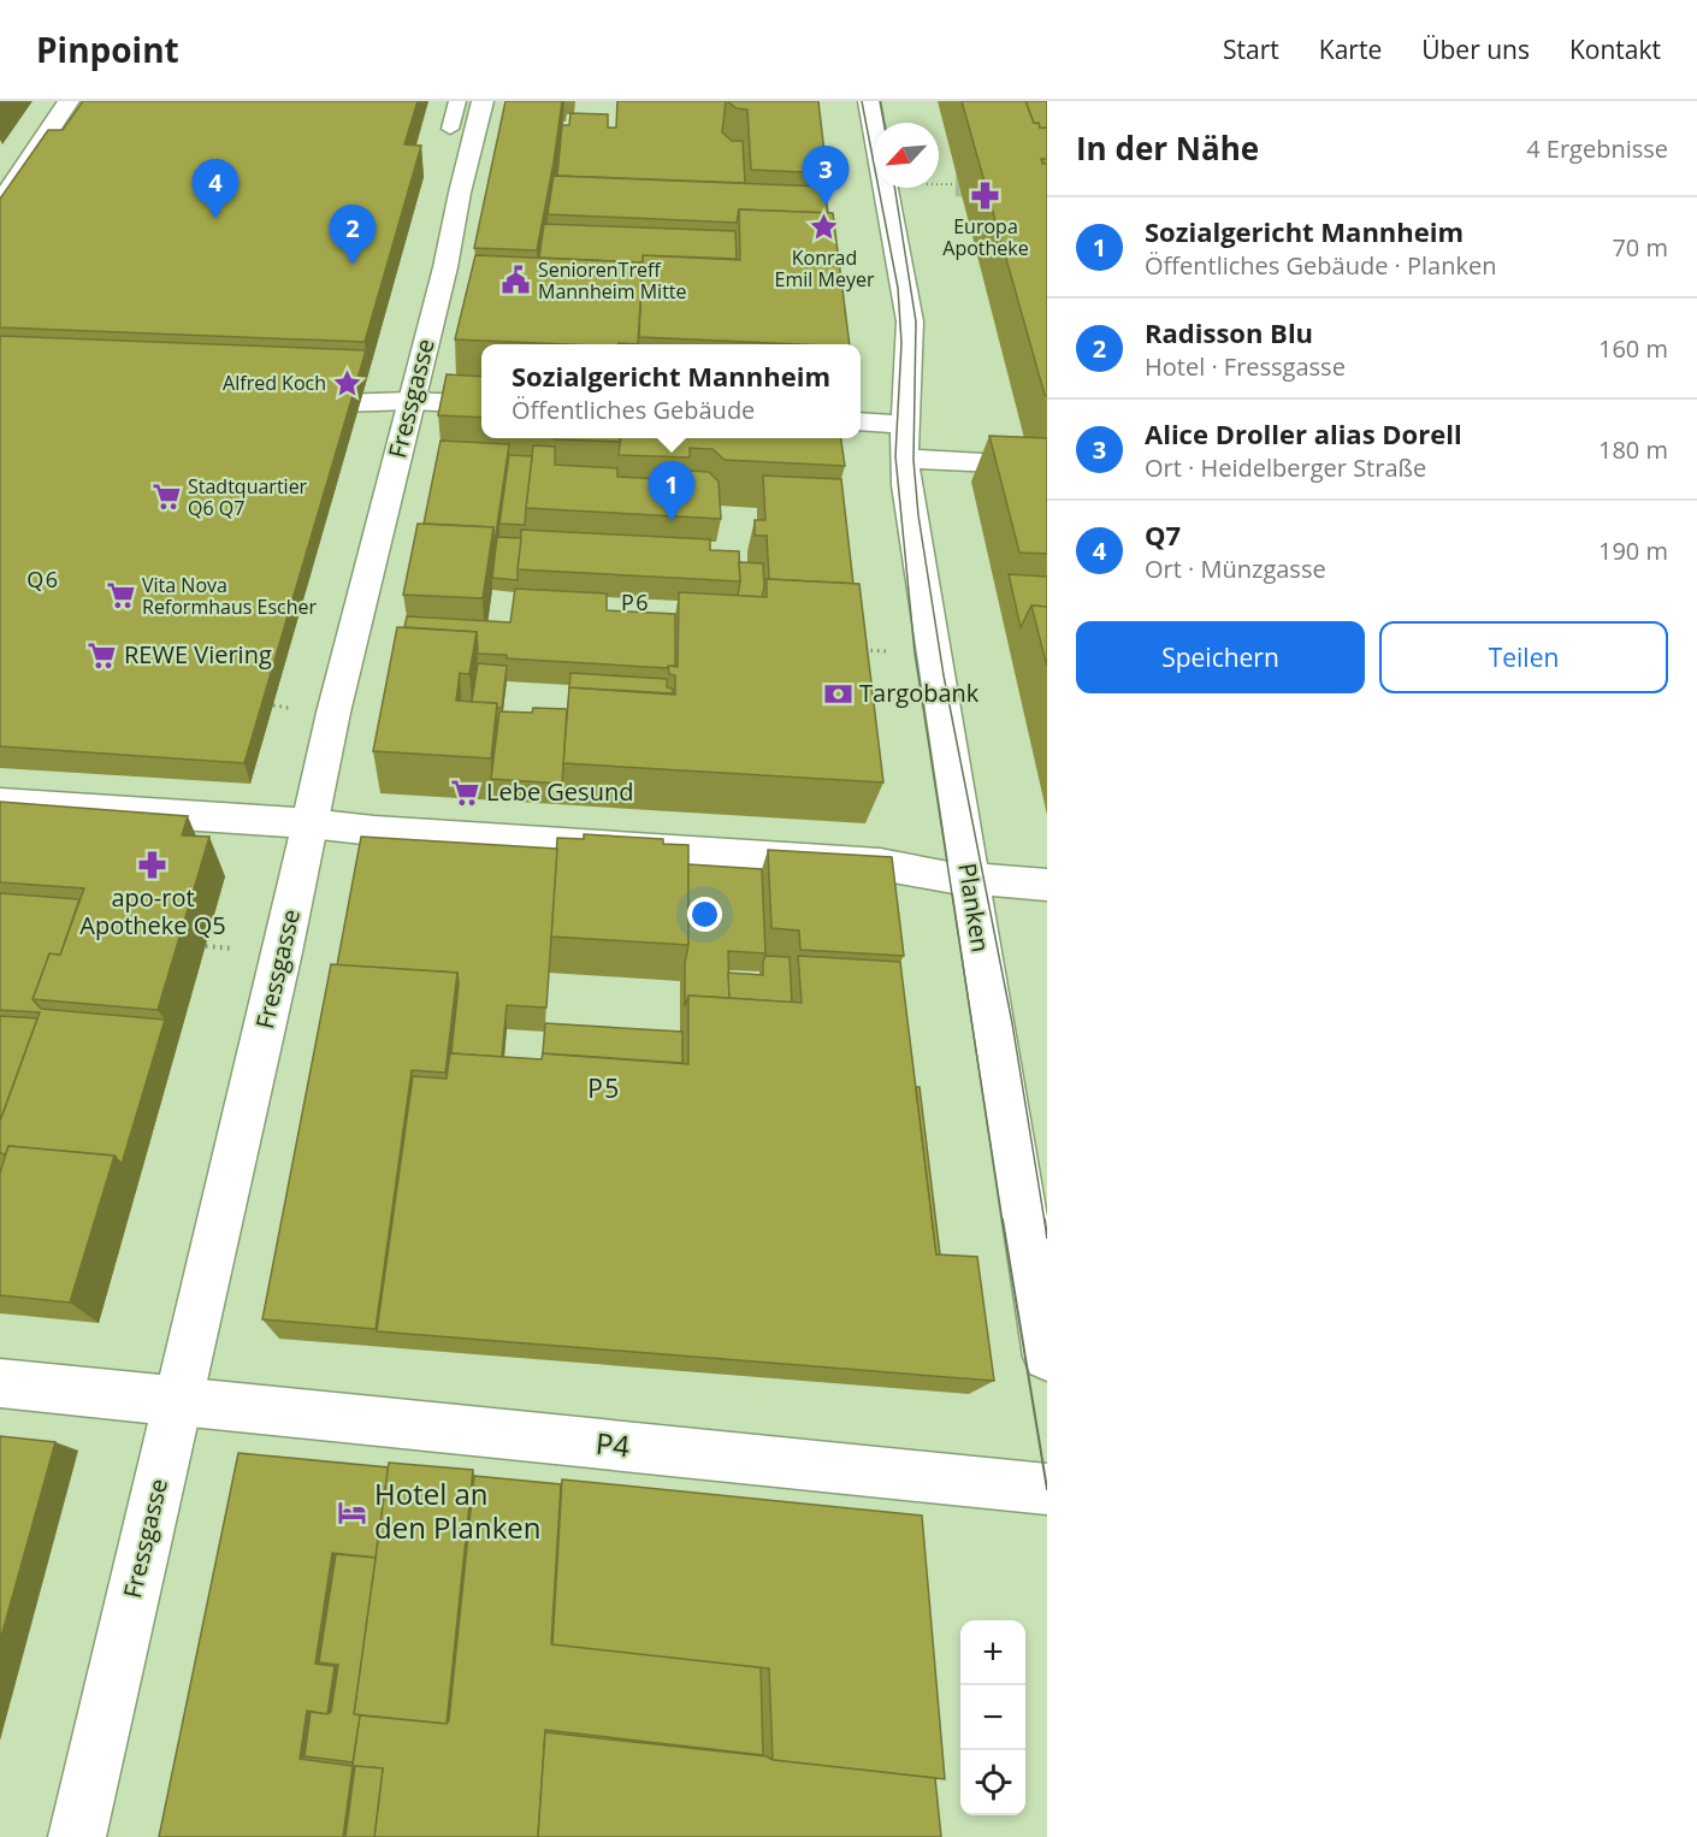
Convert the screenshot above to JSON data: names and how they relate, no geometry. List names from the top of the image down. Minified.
{"streets":{"street":["Fressgasse","Planken","P4"]},"crossings":[["Fressgasse","P4"]],"districts":["Q6","P6","P5"],"places":{"pharmacy":["Europa Apotheke","apo-rot Apotheke Q5"],"place":["Konrad Emil Meyer","Alfred Koch"],"public building":["SeniorenTreff Mannheim Mitte"],"supermarket":["Stadtquartier Q6 Q7","Vita Nova Reformhaus Escher","REWE Viering","Lebe Gesund"],"bank":["Targobank"],"hotel":["Hotel an den Planken"]},"north":"bottom left","page":{"header":"Pinpoint","nav":["Start","Karte","Über uns","Kontakt"],"heading":["In der Nähe","4 Ergebnisse"],"pins":["3","4","2","1"],"list":[{"mark":"1","name":"Sozialgericht Mannheim","note":"Öffentliches Gebäude · Planken","value":"70 m"},{"mark":"2","name":"Radisson Blu","note":"Hotel · Fressgasse","value":"160 m"},{"mark":"3","name":"Alice Droller alias Dorell","note":"Ort · Heidelberger Straße","value":"180 m"},{"mark":"4","name":"Q7","note":"Ort · Münzgasse","value":"190 m"}],"popup":["Sozialgericht Mannheim","Öffentliches Gebäude"],"buttons":["Speichern","Teilen"],"map_buttons":["+","−"]}}
